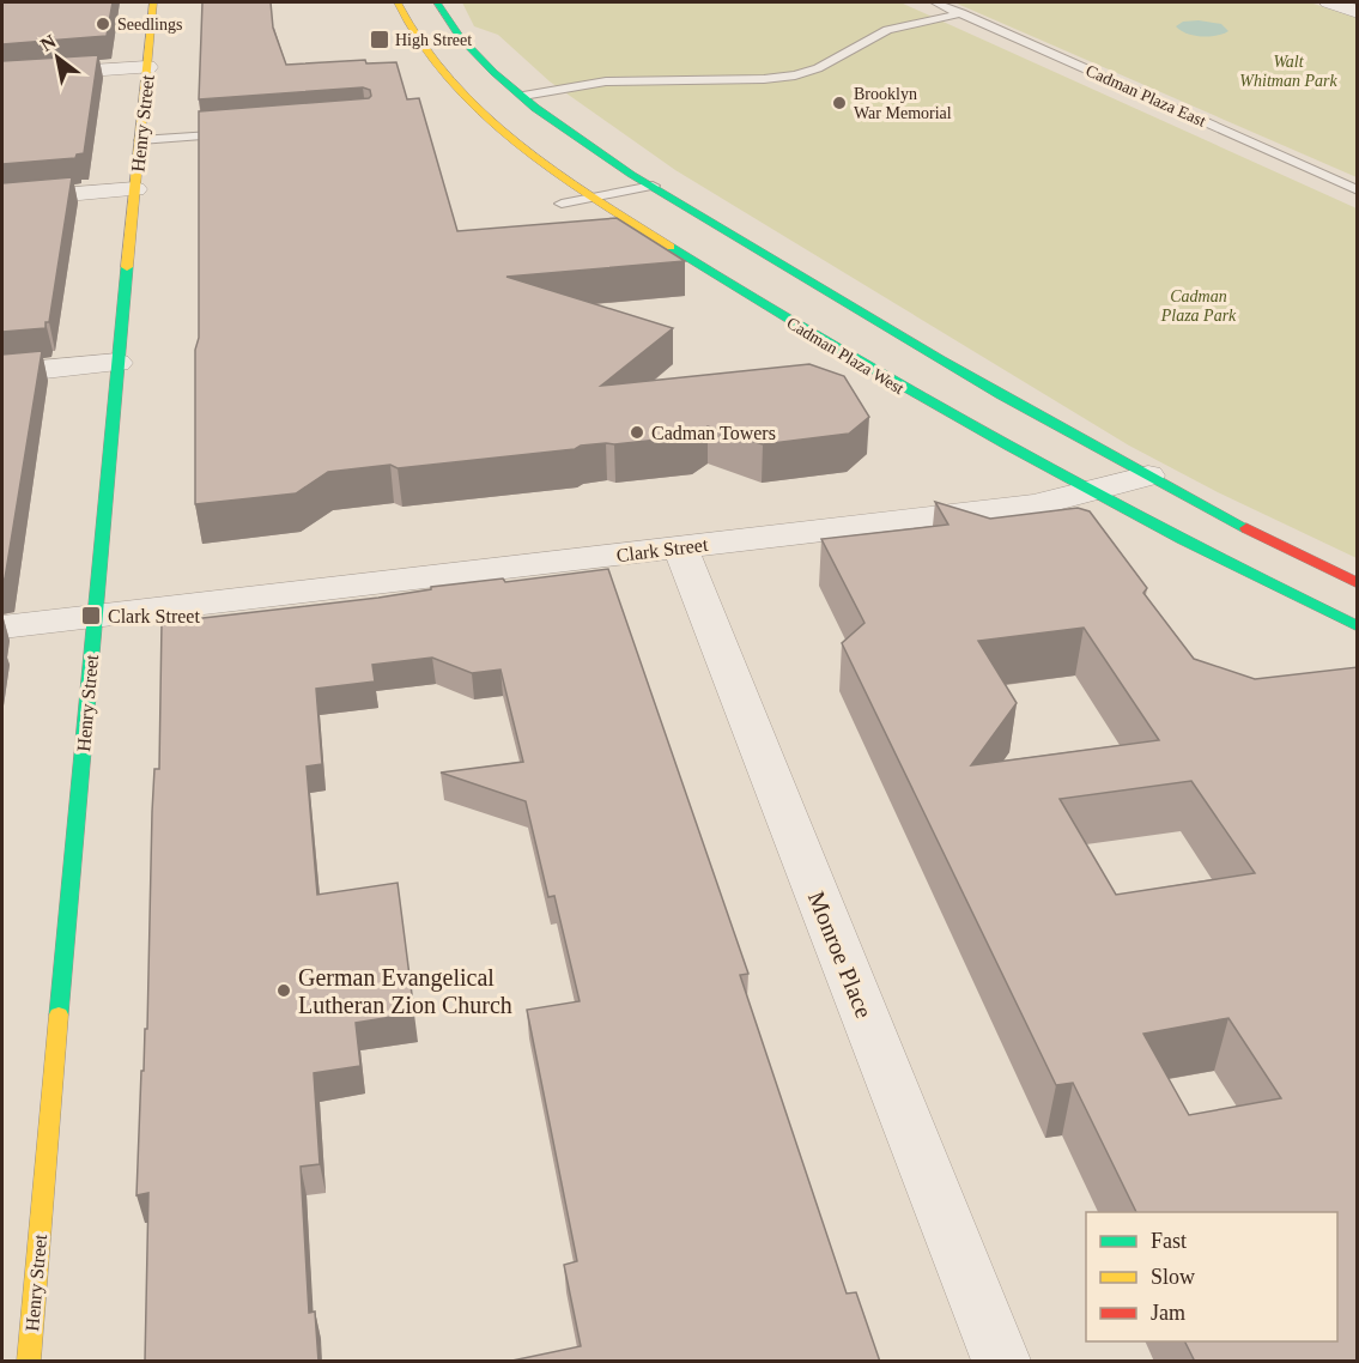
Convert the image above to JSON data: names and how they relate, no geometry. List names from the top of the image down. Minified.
{"streets":{"main road":["Henry Street","Cadman Plaza West"],"street":["Clark Street","Monroe Place"],"lane":["Cadman Plaza East"]},"crossings":[["Henry Street","Clark Street"],["Cadman Plaza West","Clark Street"],["Clark Street","Monroe Place"]],"parks":["Walt Whitman Park","Cadman Plaza Park"],"places":{"other":["Seedlings","Brooklyn War Memorial","Cadman Towers","German Evangelical Lutheran Zion Church"],"transit":["High Street","Clark Street"]},"legend":["Fast","Slow","Jam"],"north":"top left"}
